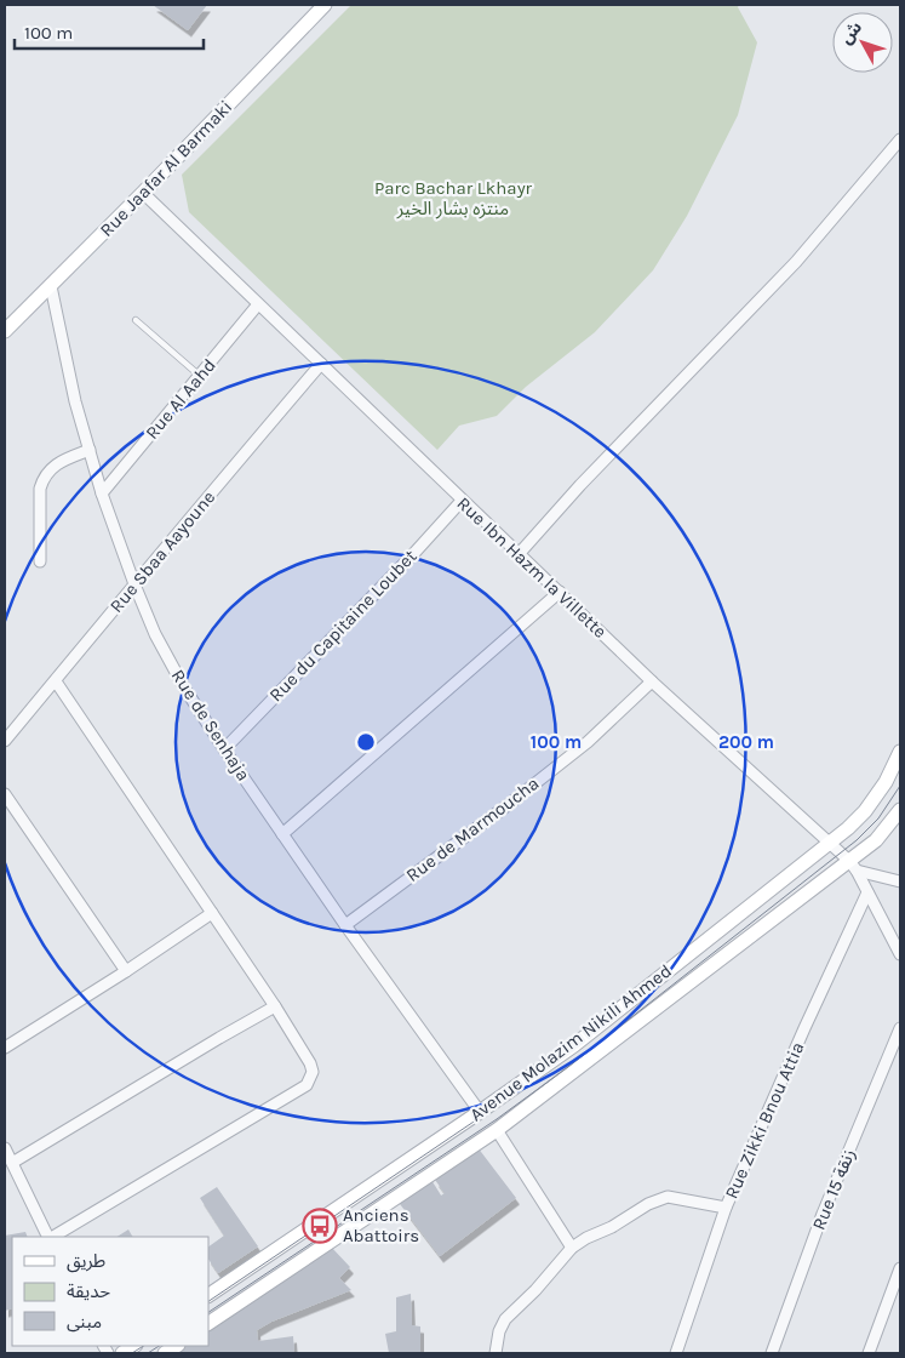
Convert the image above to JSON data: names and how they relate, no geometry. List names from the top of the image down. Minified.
{"streets":{"street":["Rue Jaafar Al Barmaki","Rue Al Aahd","Rue Sbaa Aayoune","Rue Ibn Hazm la Villette","Rue du Capitaine Loubet","Rue de Senhaja","Rue de Marmoucha","Avenue Molazim Nikili Ahmed","Rue Zikki Bnou Attia","Rue 15 زنقة"]},"crossings":[["Rue Jaafar Al Barmaki","Rue Ibn Hazm la Villette"],["Rue Jaafar Al Barmaki","Rue de Senhaja"],["Rue Al Aahd","Rue Ibn Hazm la Villette"],["Rue Al Aahd","Rue de Senhaja"],["Rue Sbaa Aayoune","Rue Ibn Hazm la Villette"],["Rue Sbaa Aayoune","Rue de Senhaja"],["Rue Ibn Hazm la Villette","Rue du Capitaine Loubet"],["Rue Ibn Hazm la Villette","Rue de Marmoucha"],["Rue Ibn Hazm la Villette","Avenue Molazim Nikili Ahmed"],["Rue Ibn Hazm la Villette","Rue Zikki Bnou Attia"],["Rue du Capitaine Loubet","Rue de Senhaja"],["Rue de Senhaja","Rue de Marmoucha"],["Rue de Senhaja","Avenue Molazim Nikili Ahmed"]],"parks":["Parc Bachar Lkhayr منتزه بشار الخير"],"places":{"bus stop":["Anciens Abattoirs"]},"legend":["طريق","حديقة","مبنى"],"scale_bar":"100 m","north":"top left","rings":["100 m","200 m"]}
